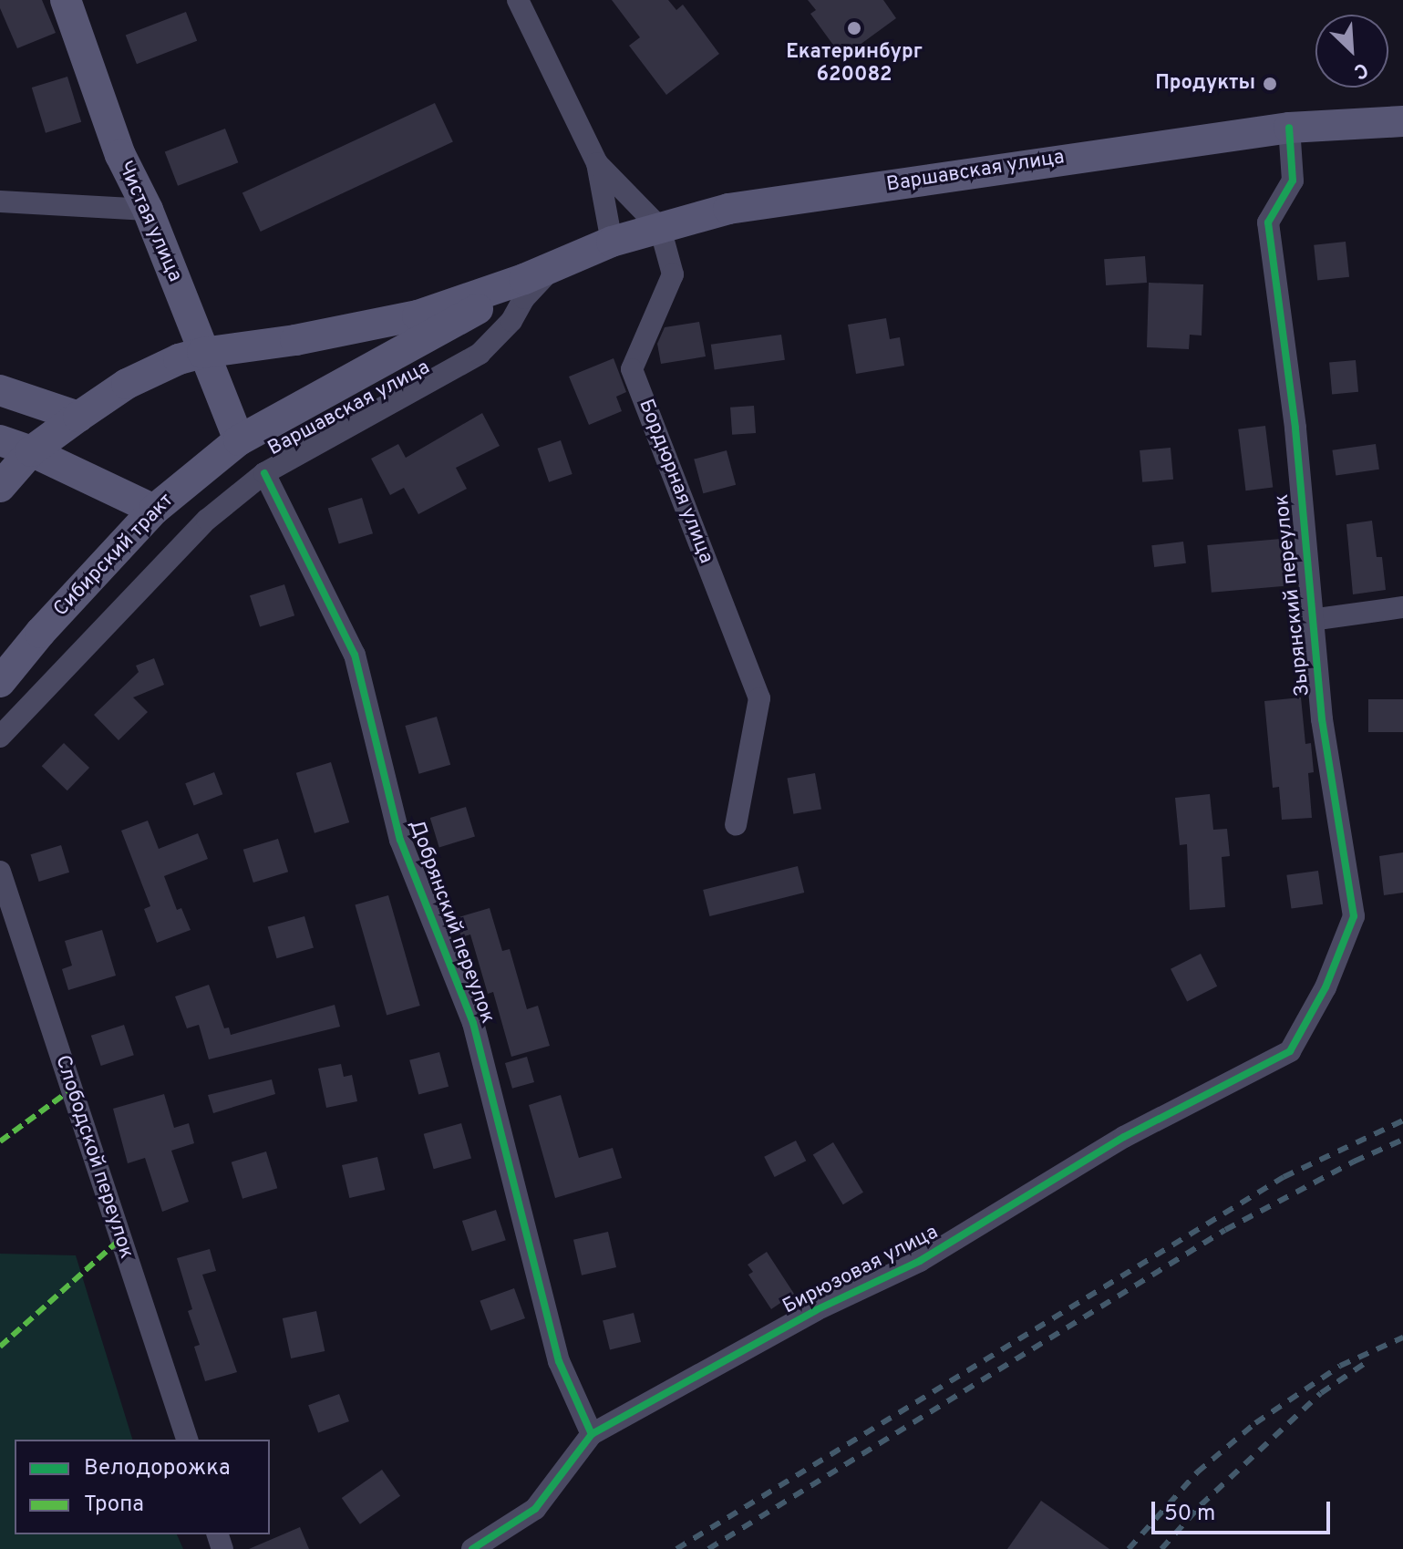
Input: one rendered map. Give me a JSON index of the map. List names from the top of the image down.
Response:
{
  "streets": {
    "main road": ["Варшавская улица", "Чистая улица", "Сибирский тракт"],
    "street": [
      "Бордюрная улица",
      "Зырянский переулок",
      "Добрянский переулок",
      "Слободской переулок",
      "Бирюзовая улица"
    ]
  },
  "crossings": [
    ["Варшавская улица", "Чистая улица"],
    ["Варшавская улица", "Бордюрная улица"],
    ["Варшавская улица", "Сибирский тракт"],
    ["Варшавская улица", "Зырянский переулок"],
    ["Варшавская улица", "Добрянский переулок"],
    ["Чистая улица", "Сибирский тракт"],
    ["Зырянский переулок", "Бирюзовая улица"],
    ["Добрянский переулок", "Бирюзовая улица"]
  ],
  "places": ["Екатеринбург 620082", "Продукты"],
  "legend": ["Велодорожка", "Тропа"],
  "scale_bar": "50 m",
  "north": "bottom right"
}
